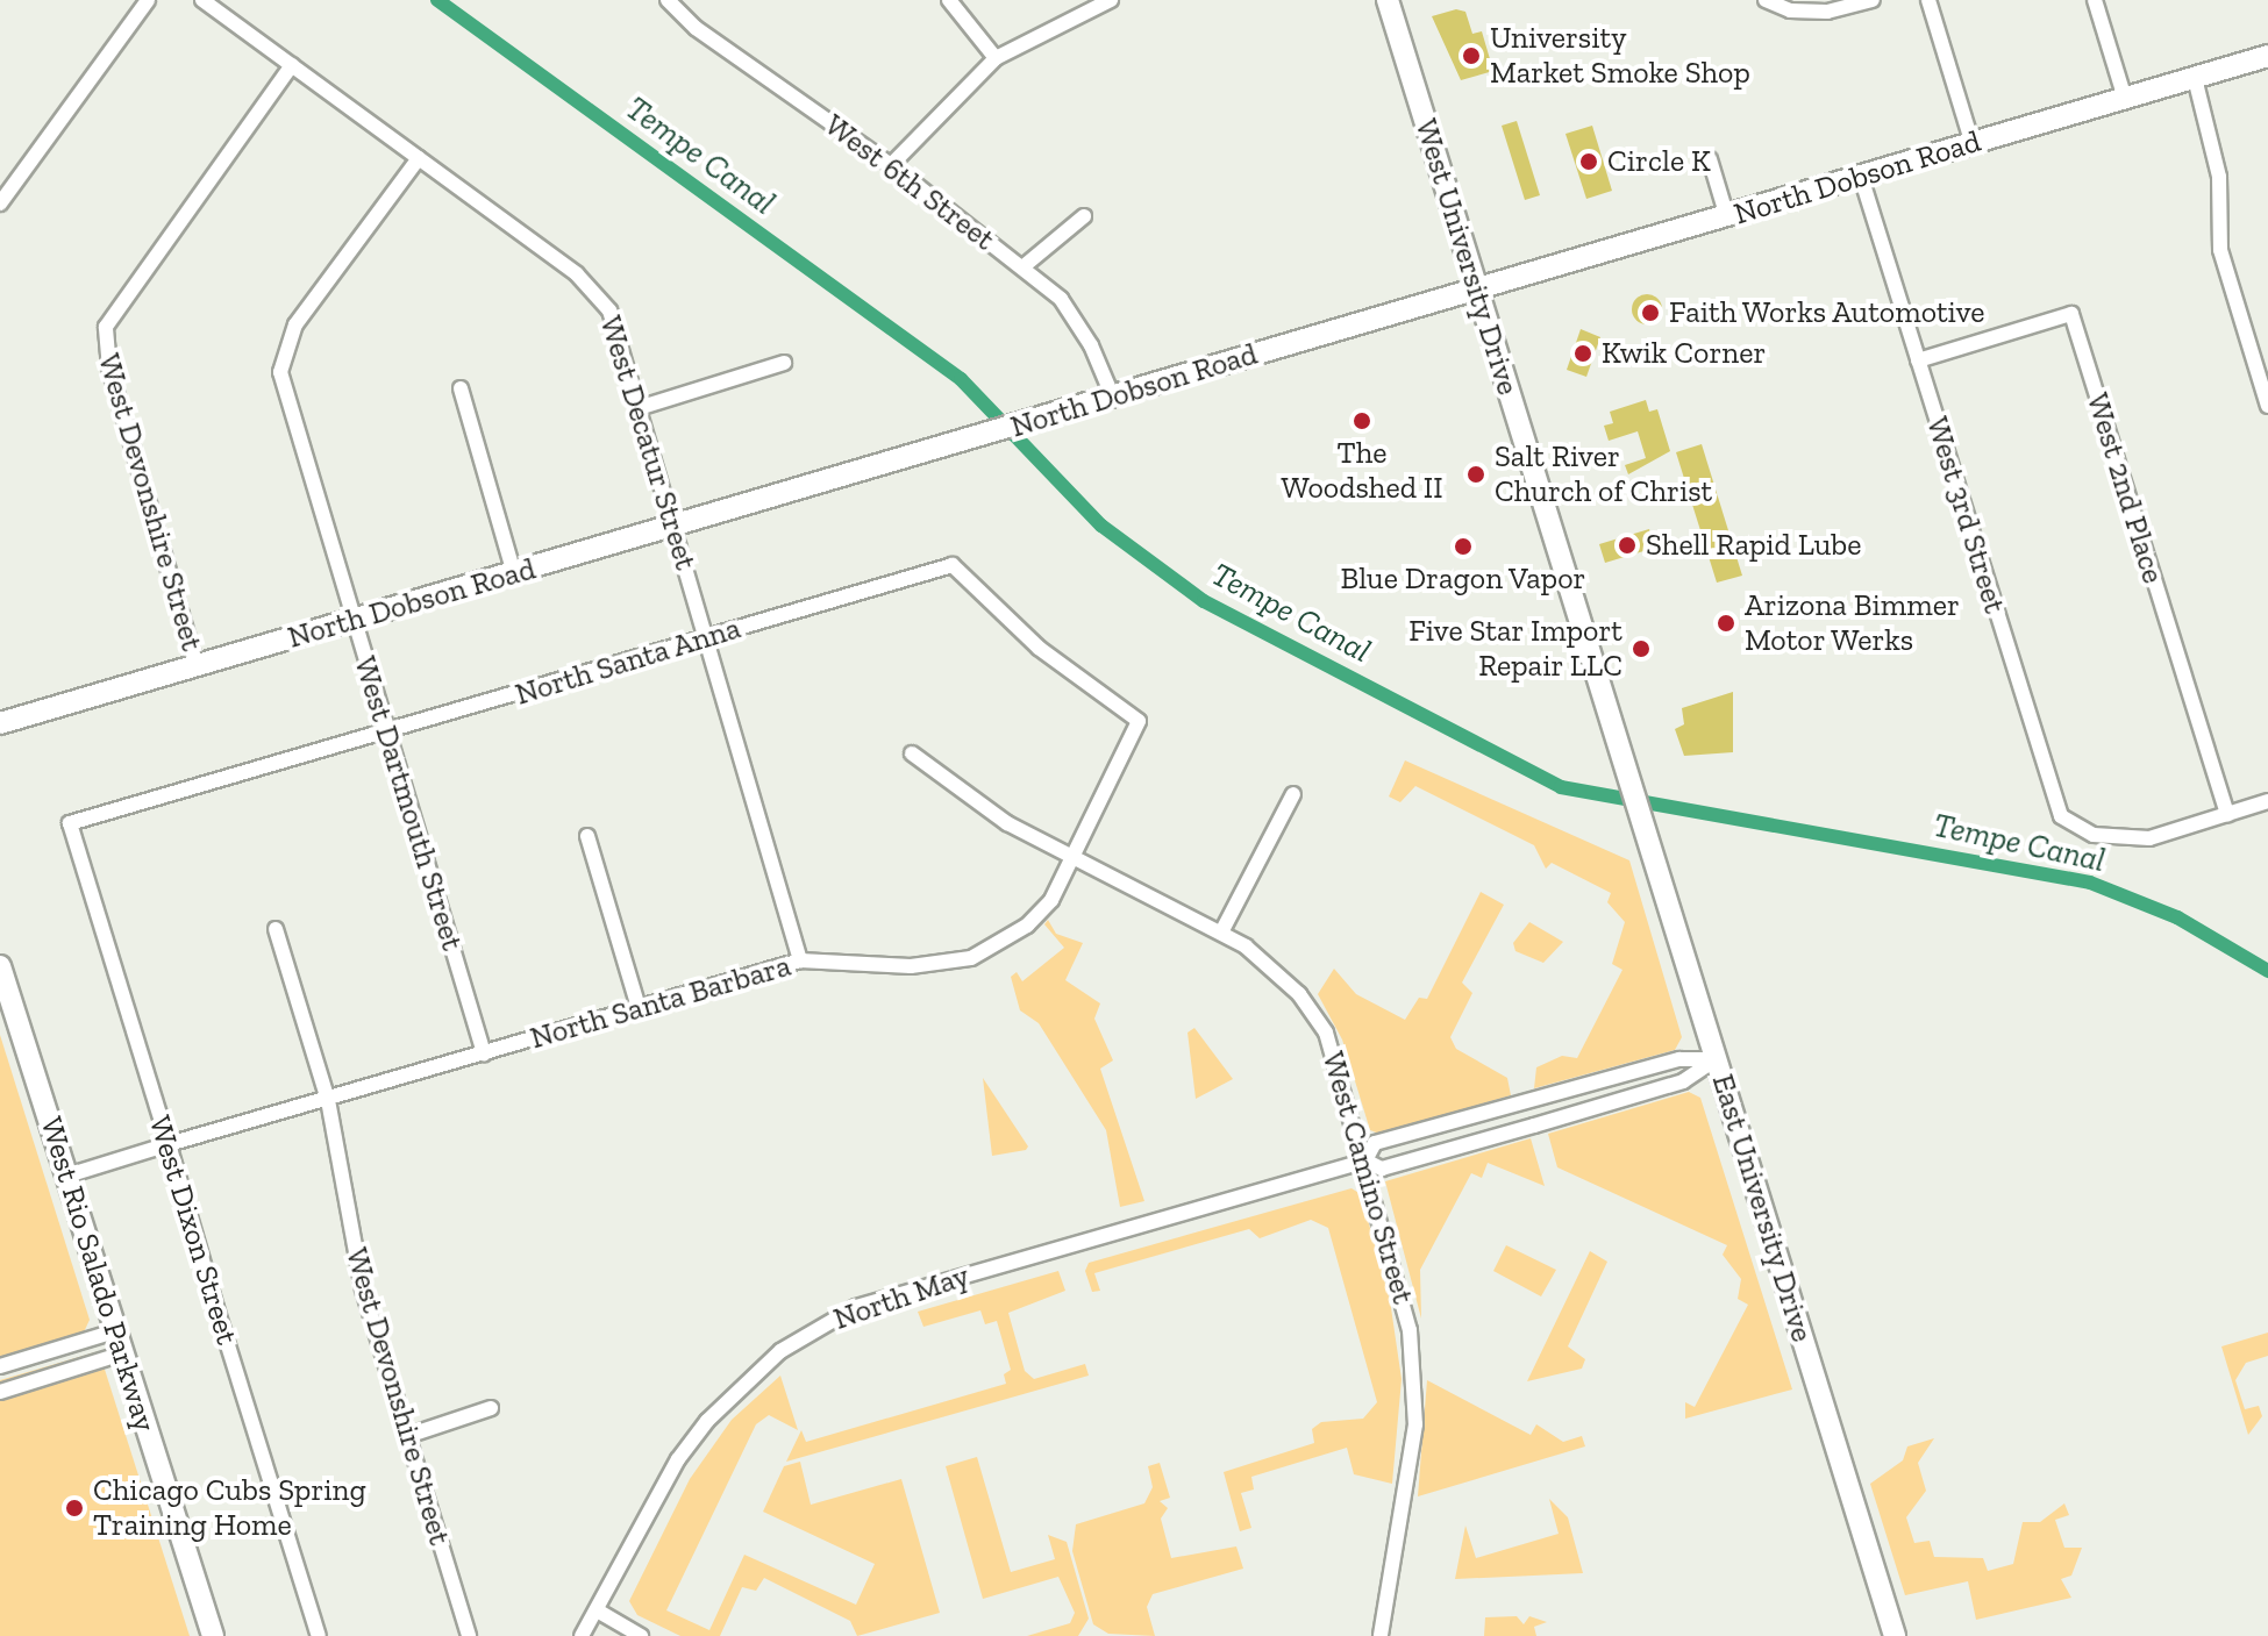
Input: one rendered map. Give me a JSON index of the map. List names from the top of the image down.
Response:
{
  "streets": {
    "main road": [
      "North Dobson Road",
      "West University Drive",
      "East University Drive",
      "West Rio Salado Parkway"
    ],
    "street": [
      "West 6th Street",
      "West Decatur Street",
      "West 2nd Place",
      "West Devonshire Street",
      "West 3rd Street",
      "North Santa Anna",
      "West Dartmouth Street",
      "North Santa Barbara",
      "West Camino Street",
      "West Dixon Street",
      "North May"
    ]
  },
  "crossings": [
    ["North Dobson Road", "West 6th Street"],
    ["North Dobson Road", "West University Drive"],
    ["North Dobson Road", "West Decatur Street"],
    ["North Dobson Road", "West Devonshire Street"],
    ["North Dobson Road", "West 3rd Street"],
    ["North Dobson Road", "West Dartmouth Street"],
    ["West University Drive", "East University Drive"],
    ["West Decatur Street", "West Devonshire Street"],
    ["West Decatur Street", "North Santa Anna"],
    ["West Decatur Street", "West Dartmouth Street"],
    ["West Decatur Street", "North Santa Barbara"],
    ["West 2nd Place", "West 3rd Street"],
    ["West Devonshire Street", "North Santa Barbara"],
    ["North Santa Anna", "West Dartmouth Street"],
    ["North Santa Anna", "North Santa Barbara"],
    ["North Santa Anna", "West Dixon Street"],
    ["West Dartmouth Street", "North Santa Barbara"],
    ["North Santa Barbara", "West Camino Street"],
    ["North Santa Barbara", "West Dixon Street"],
    ["North Santa Barbara", "West Rio Salado Parkway"],
    ["West Camino Street", "North May"],
    ["East University Drive", "North May"]
  ],
  "water": ["Tempe Canal"],
  "places": [
    "University Market Smoke Shop",
    "Circle K",
    "Faith Works Automotive",
    "Kwik Corner",
    "The Woodshed II",
    "Salt River Church of Christ",
    "Shell Rapid Lube",
    "Blue Dragon Vapor",
    "Arizona Bimmer Motor Werks",
    "Five Star Import Repair LLC",
    "Chicago Cubs Spring Training Home"
  ]
}
